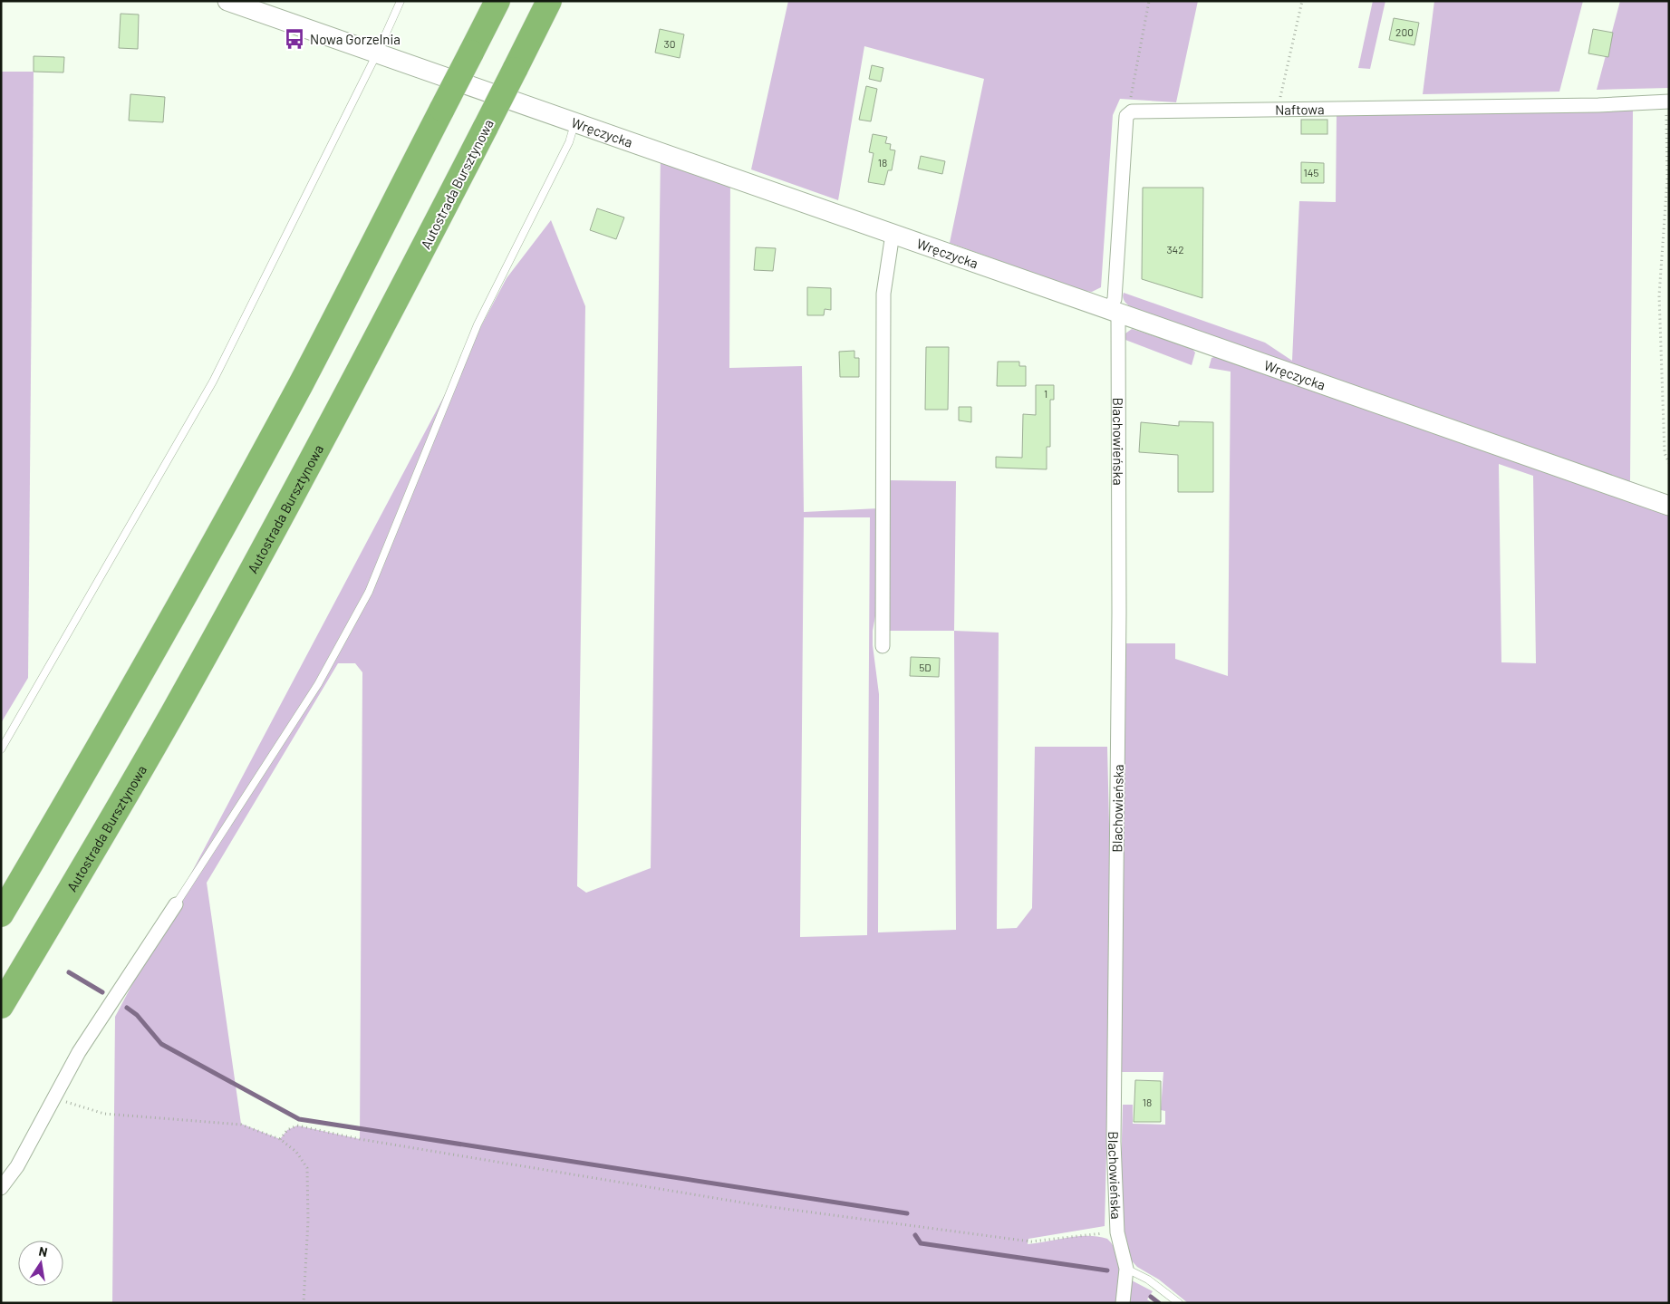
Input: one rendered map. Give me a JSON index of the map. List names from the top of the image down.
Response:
{
  "streets": {
    "highway": ["Autostrada Bursztynowa"],
    "main road": ["Wręczycka"],
    "street": ["Naftowa", "Blachowieńska"]
  },
  "crossings": [
    ["Wręczycka", "Blachowieńska"]
  ],
  "places": {
    "bus stop": ["Nowa Gorzelnia"]
  },
  "house_numbers": [
    "200",
    "30",
    "18",
    "145",
    "342",
    "1",
    "5D",
    "18"
  ],
  "north": "top"
}
